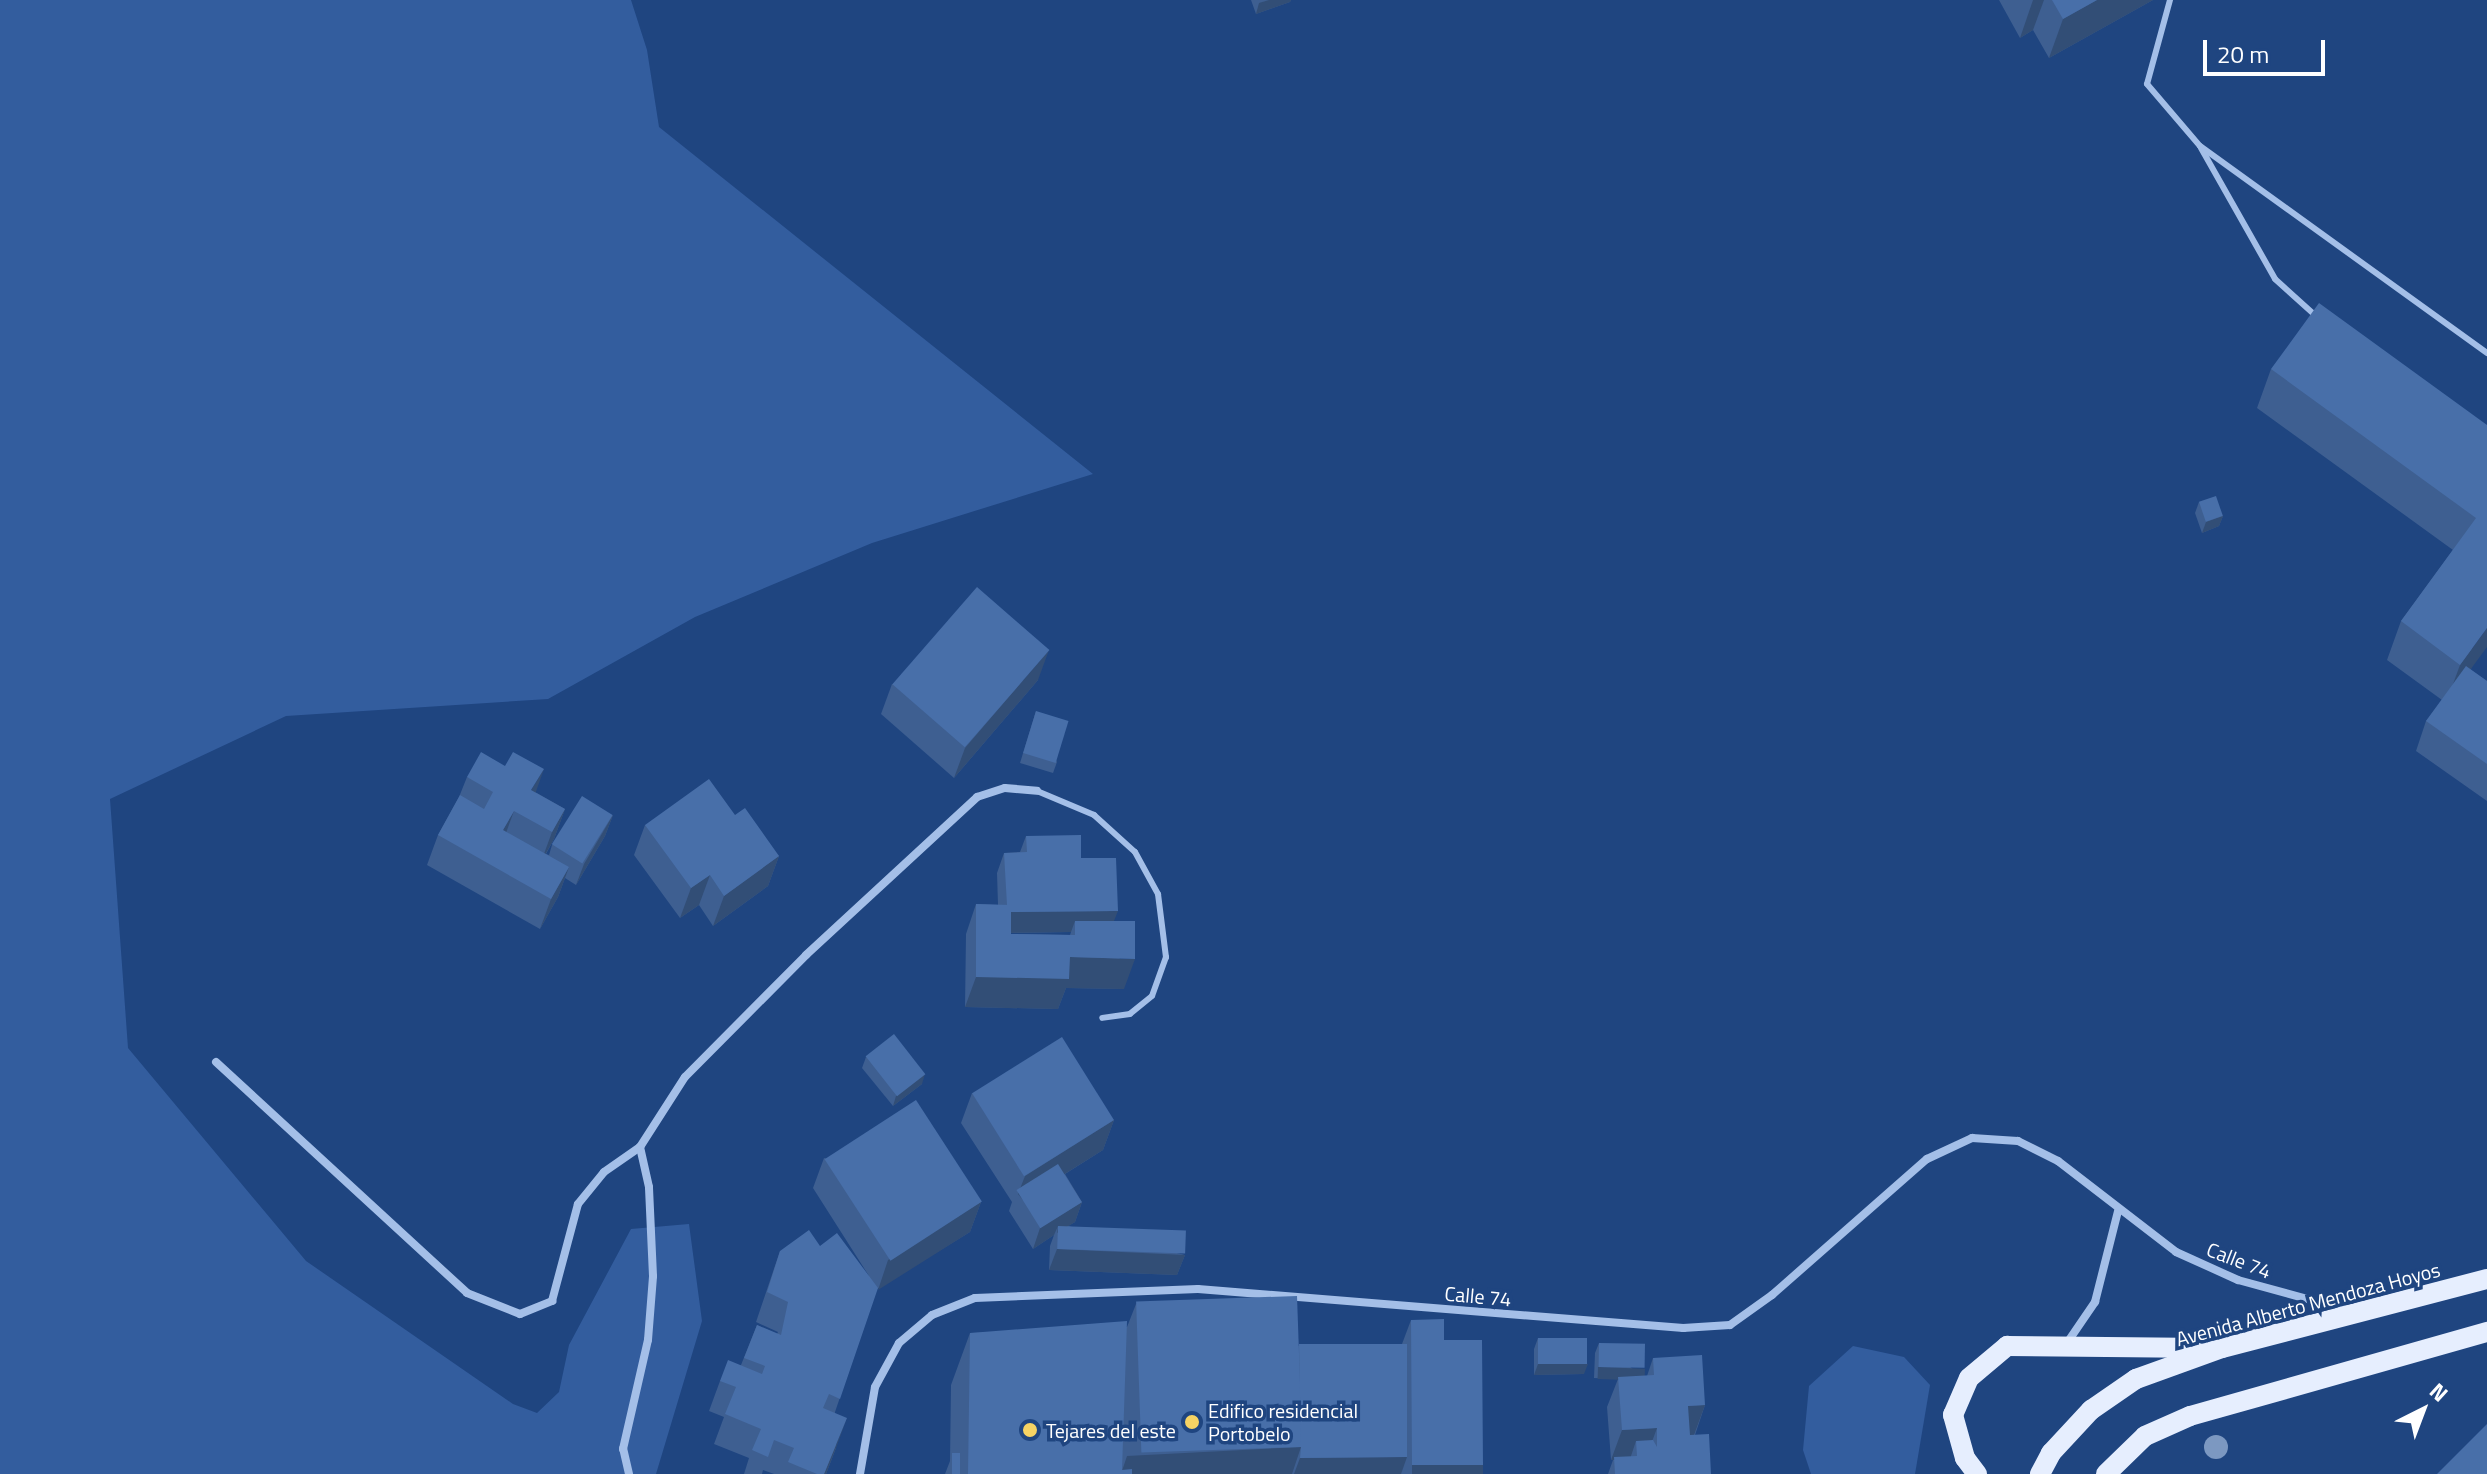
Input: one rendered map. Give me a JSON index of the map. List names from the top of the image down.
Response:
{
  "streets": {
    "main road": ["Avenida Alberto Mendoza Hoyos"],
    "street": ["Calle 74"]
  },
  "crossings": [
    ["Calle 74", "Avenida Alberto Mendoza Hoyos"]
  ],
  "places": ["Edifico residencial Portobelo", "Tejares del este"],
  "scale_bar": "20 m",
  "north": "top right"
}
